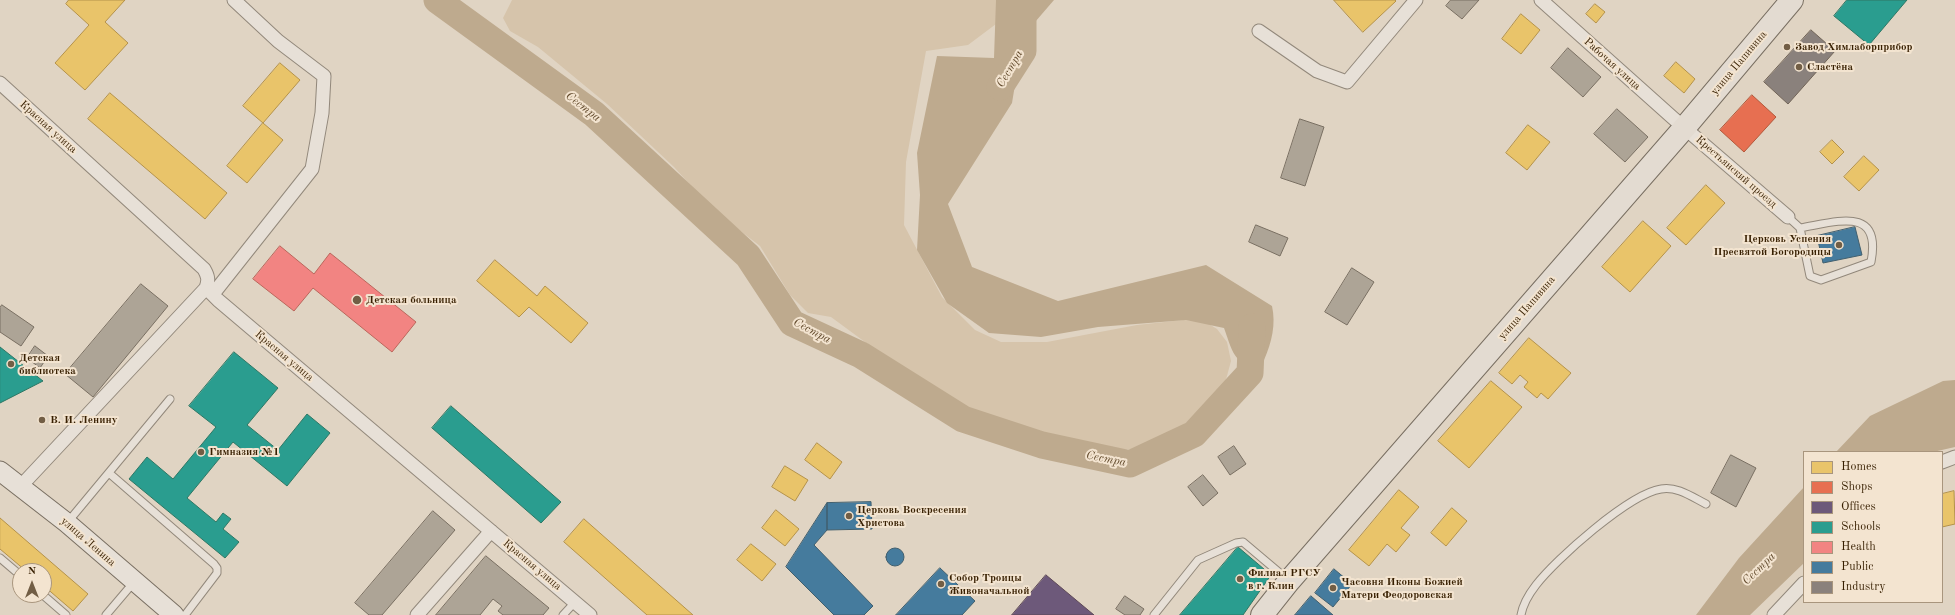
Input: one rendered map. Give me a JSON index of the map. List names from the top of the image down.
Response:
{
  "streets": {
    "highway": ["улица Папивина"],
    "street": [
      "Рабочая улица",
      "Красная улица",
      "Крестьянский проезд",
      "улица Ленина"
    ]
  },
  "crossings": [
    ["улица Папивина", "Рабочая улица"],
    ["улица Папивина", "Крестьянский проезд"],
    ["Рабочая улица", "Крестьянский проезд"]
  ],
  "water": ["Сестра"],
  "places": [
    "Завод Химлаборприбор",
    "Сластёна",
    "Церковь Успения Пресвятой Богородицы",
    "Детская больница",
    "Детская библиотека",
    "В. И. Ленину",
    "Гимназия №1",
    "Церковь Воскресения Христова",
    "Филиал РГСУ в г. Клин",
    "Собор Троицы Живоначальной",
    "Часовня Иконы Божией Матери Феодоровская"
  ],
  "legend": [
    "Homes",
    "Shops",
    "Offices",
    "Schools",
    "Health",
    "Public",
    "Industry"
  ],
  "north": "top"
}
